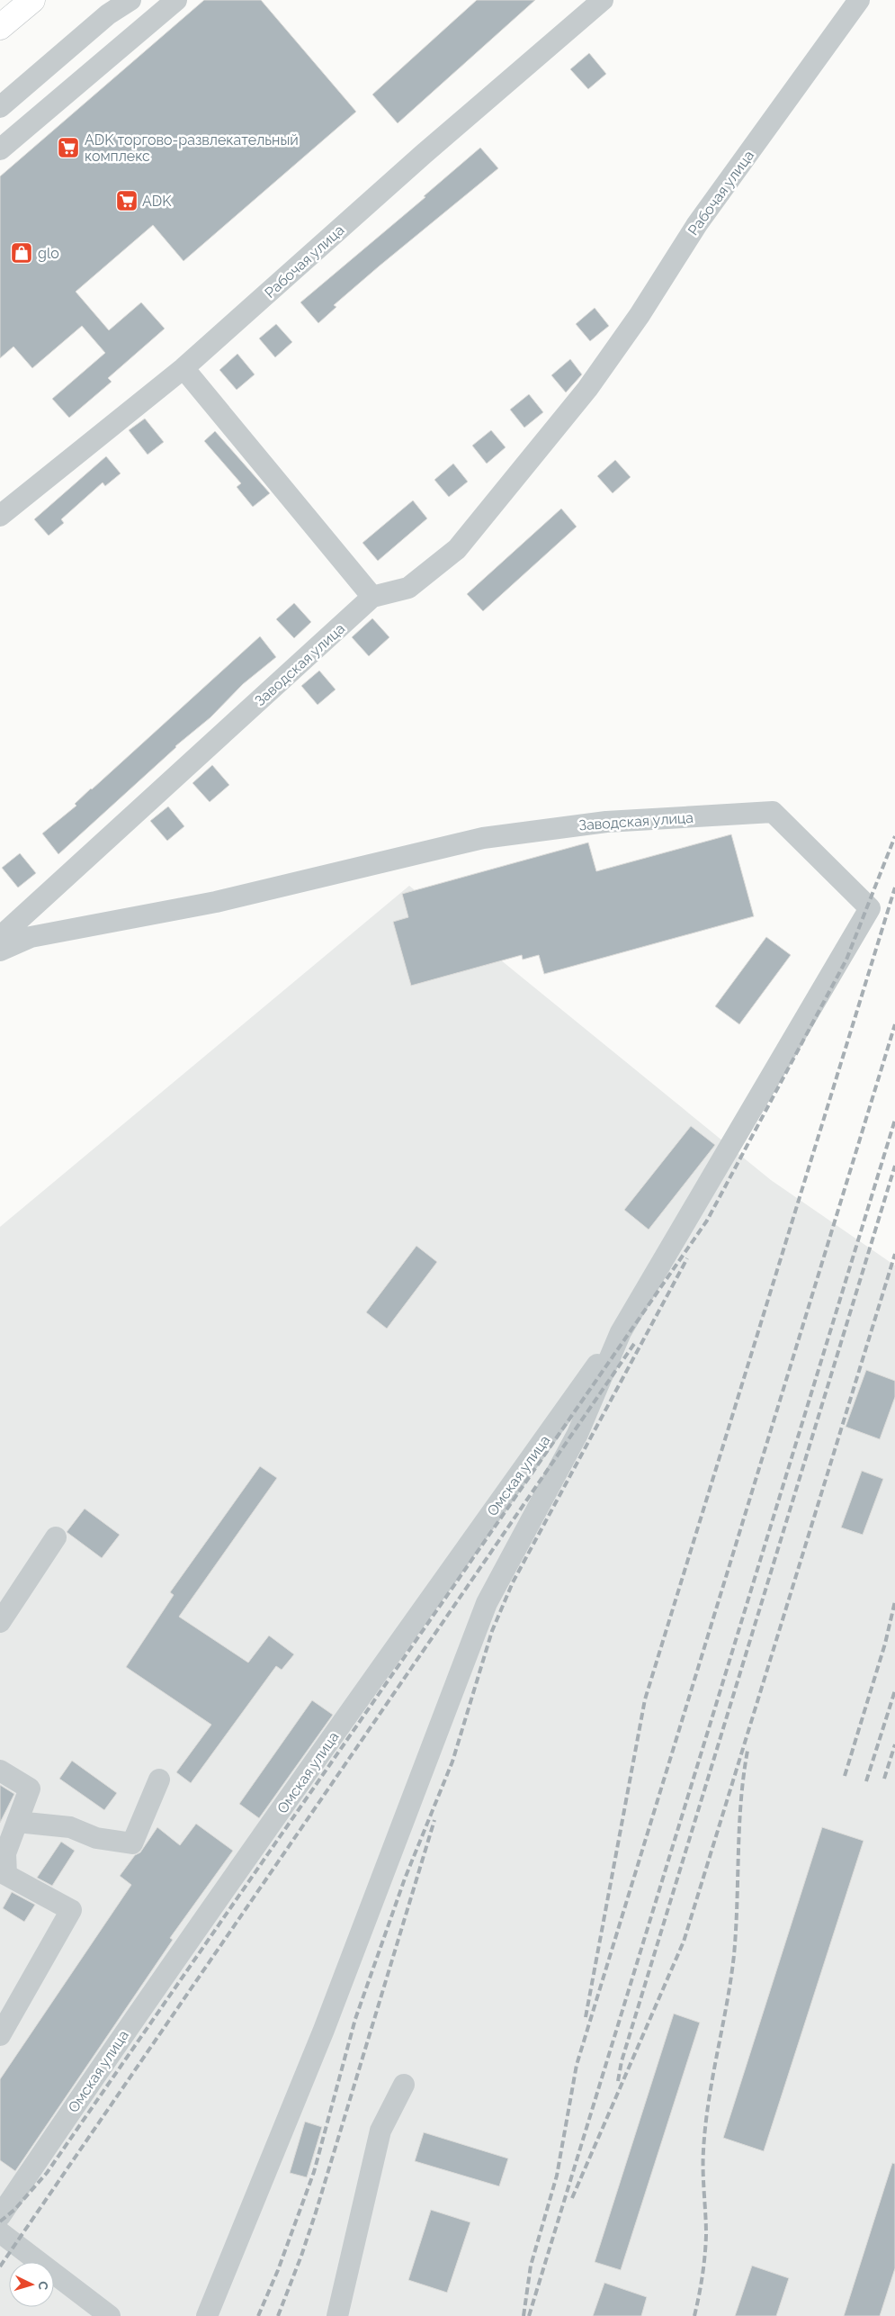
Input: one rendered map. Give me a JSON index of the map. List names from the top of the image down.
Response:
{
  "streets": {
    "street": ["Рабочая улица", "Заводская улица", "Омская улица"]
  },
  "crossings": [
    ["Рабочая улица", "Заводская улица"],
    ["Заводская улица", "Омская улица"]
  ],
  "places": {
    "supermarket": ["ADK торгово-развлекательный комплекс", "ADK"],
    "shop": ["glo"]
  },
  "north": "right"
}
